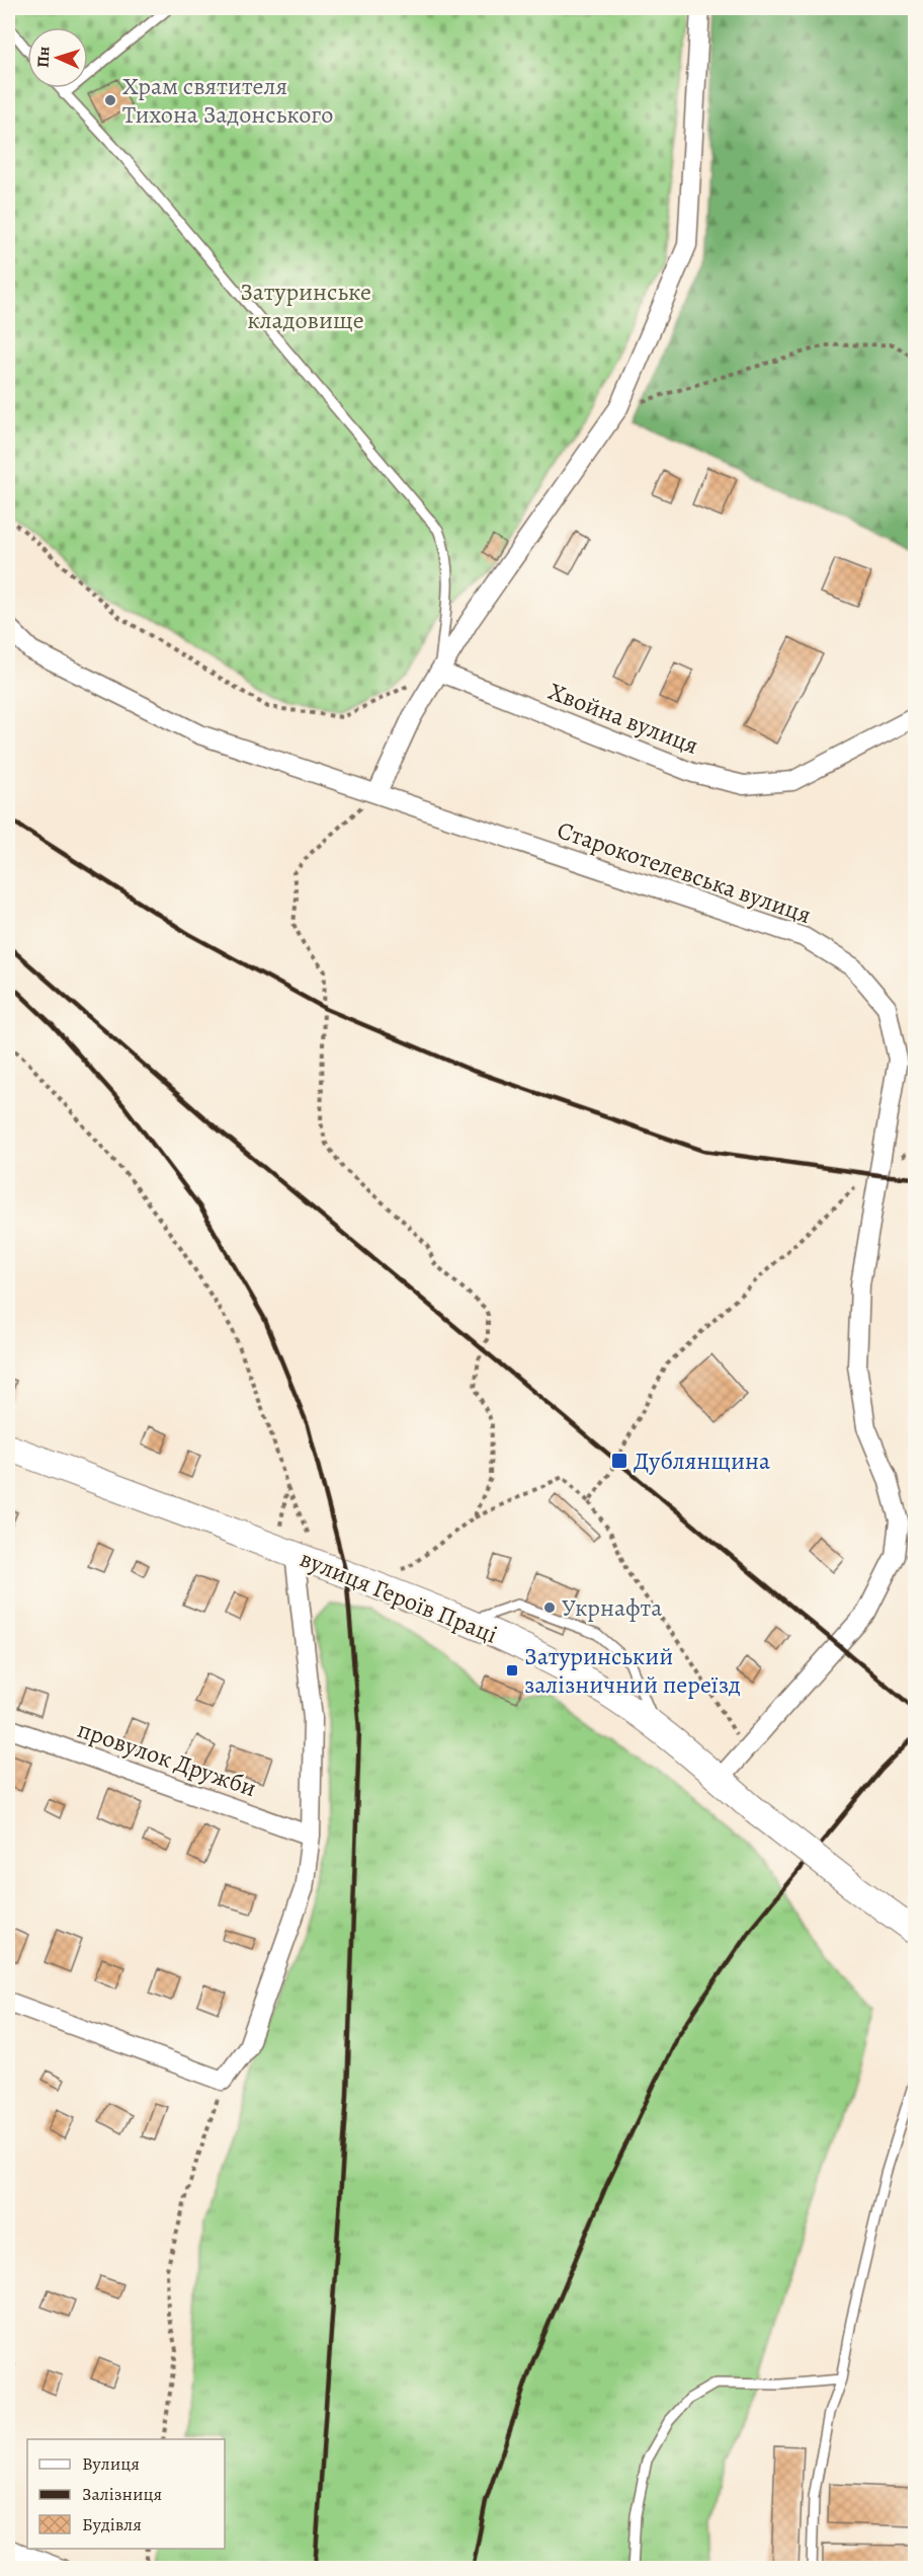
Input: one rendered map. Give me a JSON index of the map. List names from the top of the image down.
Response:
{
  "streets": {
    "main road": ["вулиця Героїв Праці"],
    "street": ["Хвойна вулиця", "Старокотелевська вулиця", "провулок Дружби"]
  },
  "crossings": [
    ["Старокотелевська вулиця", "вулиця Героїв Праці"]
  ],
  "parks": ["Затуринське кладовище"],
  "places": {
    "other": ["Храм святителя Тихона Задонського", "Укрнафта"],
    "transit": ["Дублянщина", "Затуринський залізничний переїзд"]
  },
  "legend": ["Вулиця", "Залізниця", "Будівля"],
  "north": "left"
}
